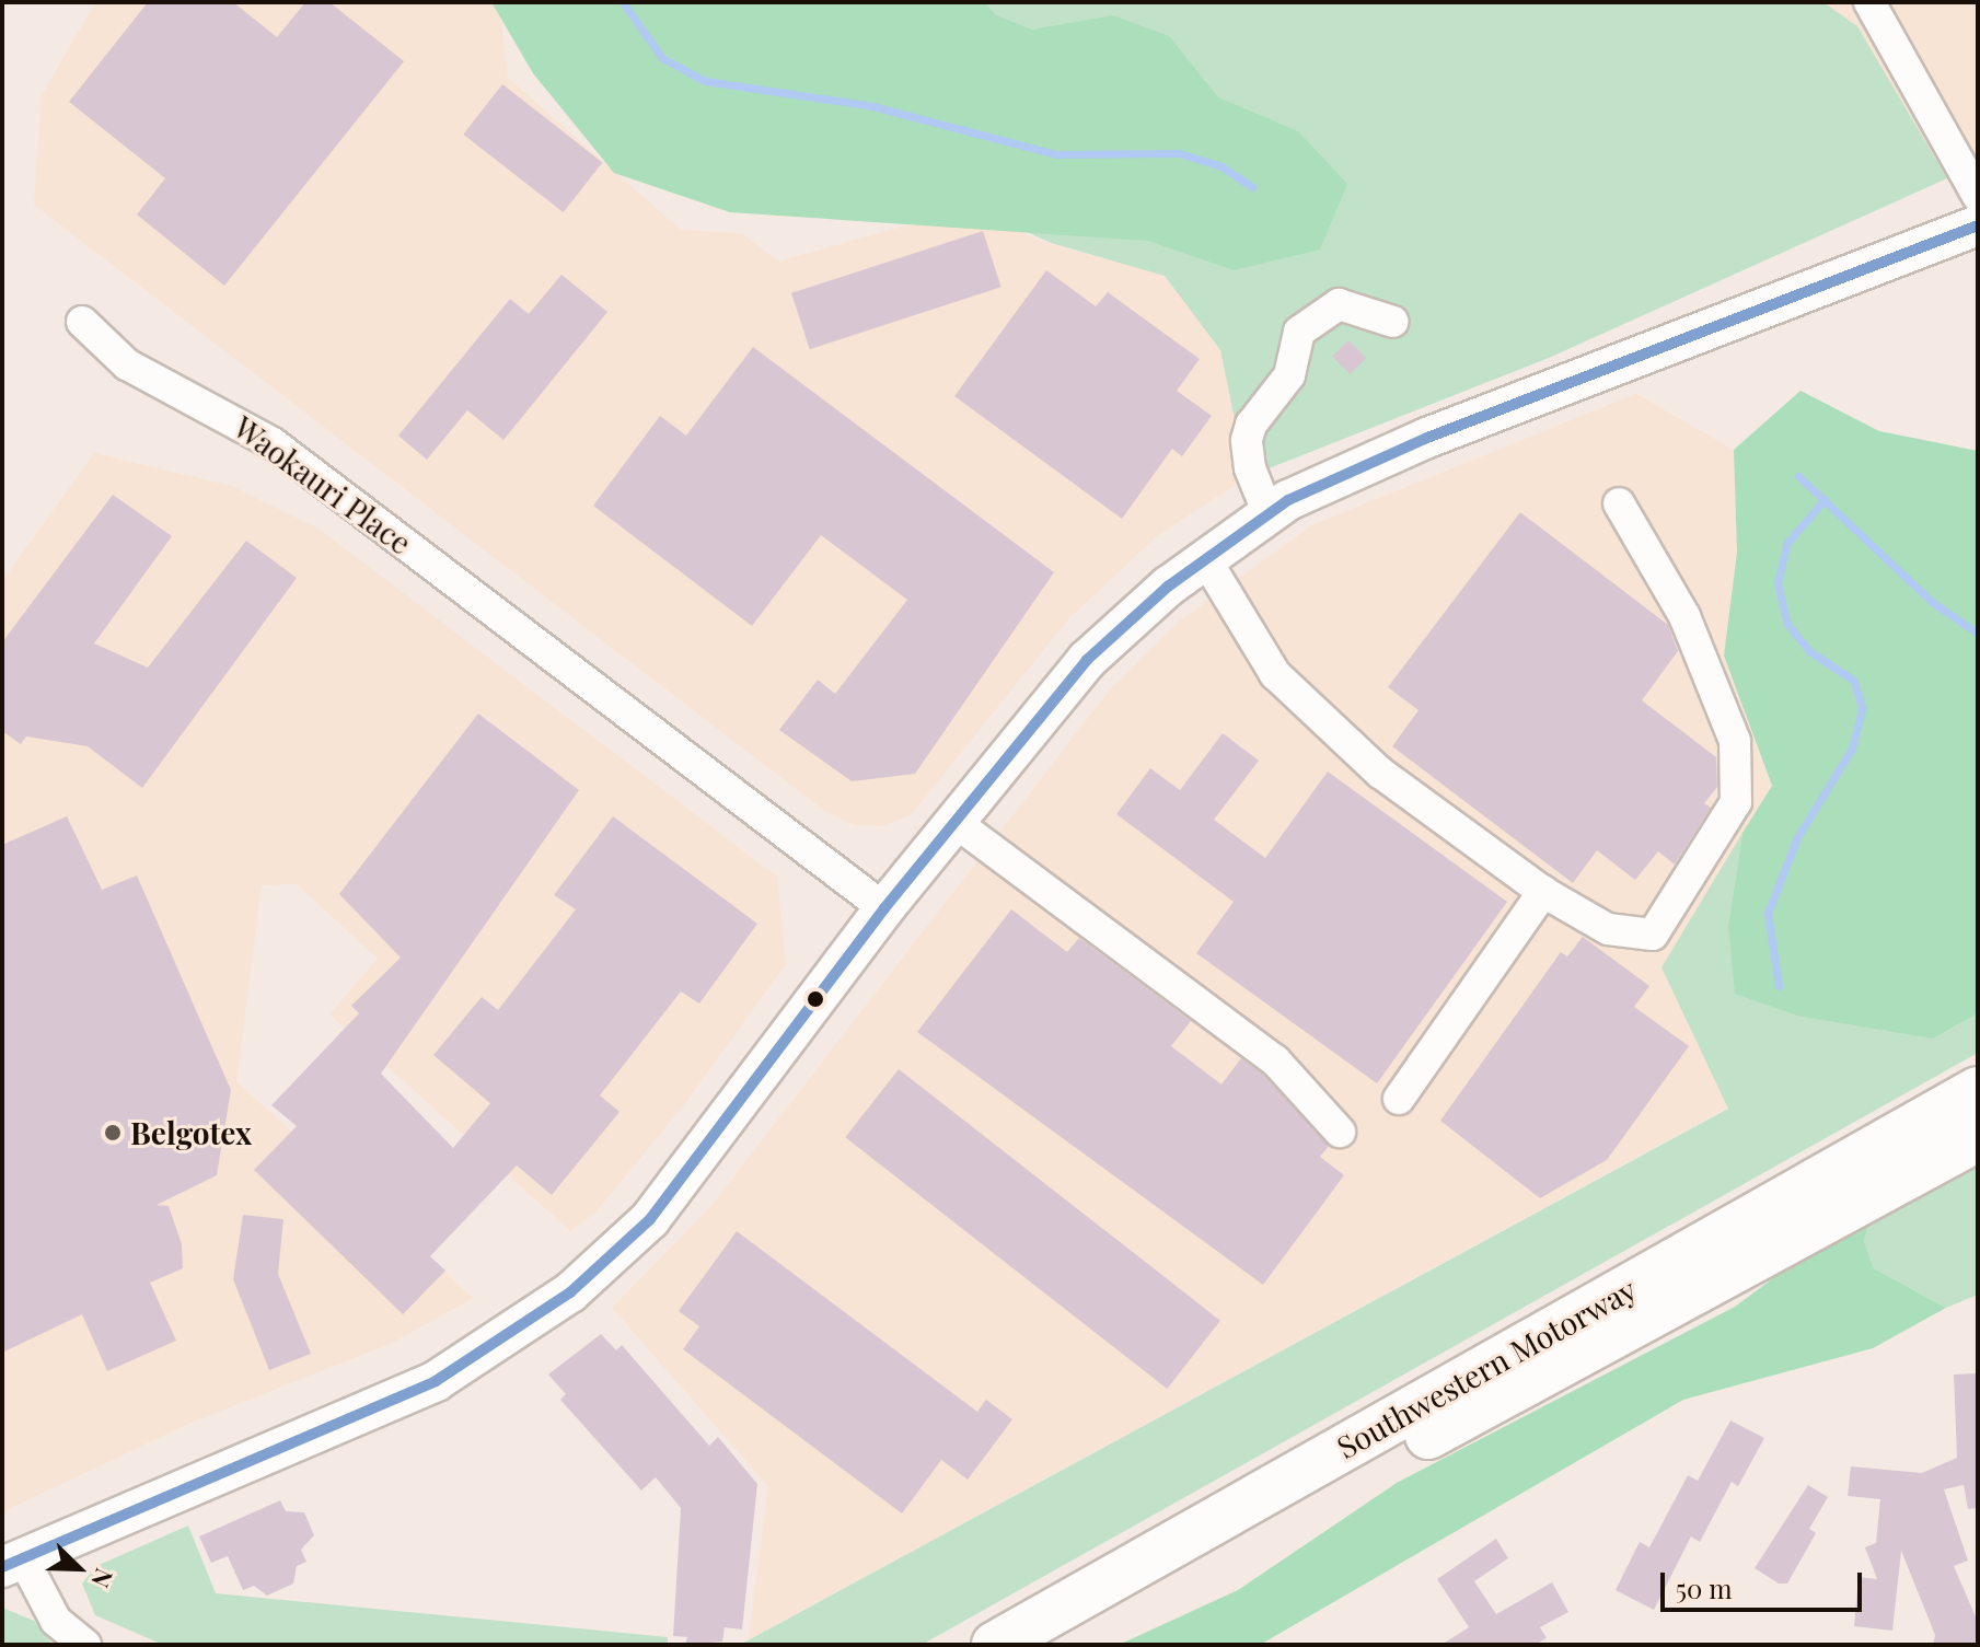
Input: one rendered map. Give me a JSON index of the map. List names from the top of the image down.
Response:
{
  "streets": {
    "highway": ["Southwestern Motorway"],
    "street": ["Waokauri Place"]
  },
  "places": ["Belgotex"],
  "scale_bar": "50 m",
  "north": "bottom right"
}
